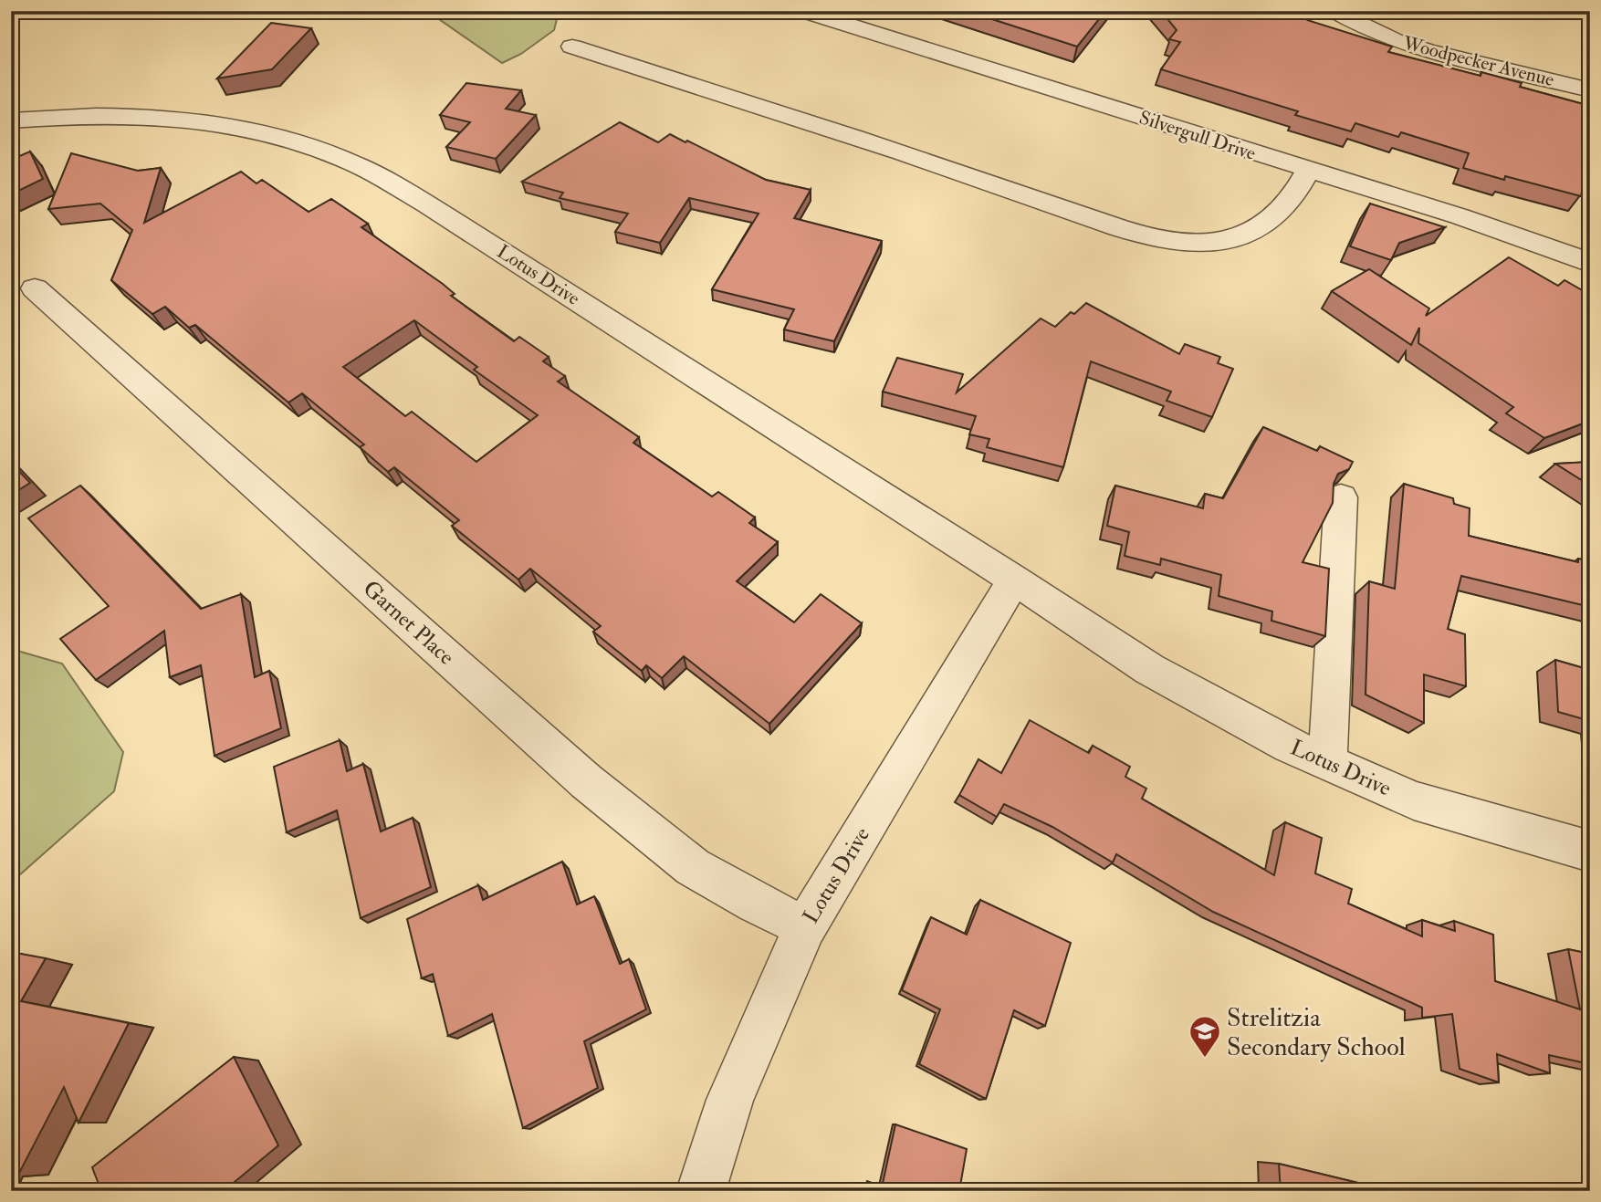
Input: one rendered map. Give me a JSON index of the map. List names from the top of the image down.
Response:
{
  "streets": {
    "street": [
      "Woodpecker Avenue",
      "Silvergull Drive",
      "Lotus Drive",
      "Garnet Place"
    ]
  },
  "crossings": [
    ["Lotus Drive", "Garnet Place"]
  ],
  "places": {
    "school or university": ["Strelitzia Secondary School"]
  }
}
